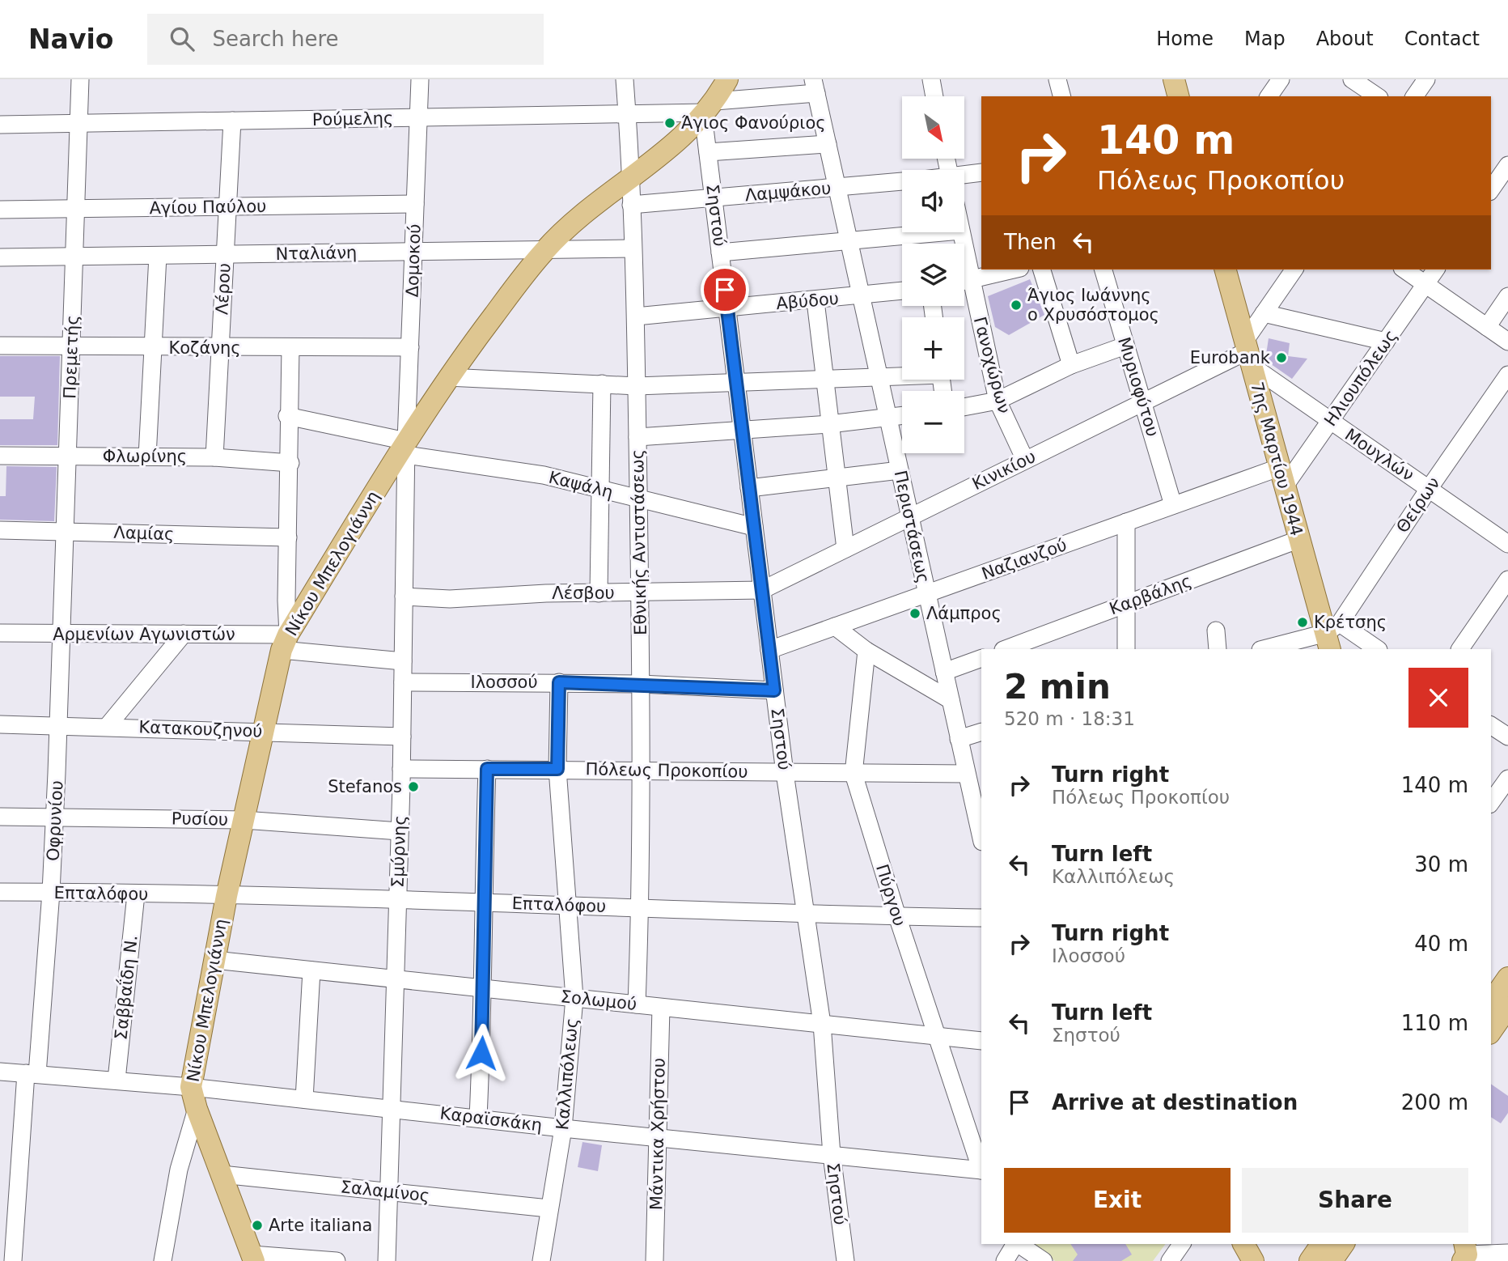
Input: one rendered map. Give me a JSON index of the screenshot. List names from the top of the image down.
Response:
{
  "streets": {
    "main road": ["7ης Μαρτίου 1944", "Νίκου Μπελογιάννη"],
    "street": [
      "Ρούμελης",
      "Λαμψάκου",
      "Αγίου Παύλου",
      "Σηστού",
      "Νταλιάνη",
      "Δομοκού",
      "Λέρου",
      "Αβύδου",
      "Κοζάνης",
      "Πρεμετής",
      "Γανοχώρων",
      "Ηλιουπόλεως",
      "Μυριοφύτου",
      "Μουγλών",
      "Φλωρίνης",
      "Κινικίου",
      "Καψάλη",
      "Θείρων",
      "Περιστάσεως",
      "Λαμίας",
      "Εθνικής Αντιστάσεως",
      "Ναζιανζού",
      "Λέσβου",
      "Καρβάλης",
      "Αρμενίων Αγωνιστών",
      "Ιλοσσού",
      "Κατακουζηνού",
      "Πόλεως Προκοπίου",
      "Ρυσίου",
      "Οφρυνίου",
      "Σμύρνης",
      "Επταλόφου",
      "Πύργου",
      "Σαββαΐδη Ν.",
      "Σολωμού",
      "Καλλιπόλεως",
      "Καραϊσκάκη",
      "Μάντικα Χρήστου",
      "Σαλαμίνος"
    ]
  },
  "crossings": [
    ["Ρούμελης", "Σηστού"],
    ["Ρούμελης", "Δομοκού"],
    ["Ρούμελης", "Λέρου"],
    ["Ρούμελης", "Πρεμετής"],
    ["Ρούμελης", "Περιστάσεως"],
    ["Ρούμελης", "Εθνικής Αντιστάσεως"],
    ["Ρούμελης", "Νίκου Μπελογιάννη"],
    ["Λαμψάκου", "Σηστού"],
    ["Λαμψάκου", "Περιστάσεως"],
    ["Λαμψάκου", "Εθνικής Αντιστάσεως"],
    ["Αγίου Παύλου", "Δομοκού"],
    ["Αγίου Παύλου", "Λέρου"],
    ["Αγίου Παύλου", "Πρεμετής"],
    ["Σηστού", "Αβύδου"],
    ["Σηστού", "Κινικίου"],
    ["Σηστού", "Καψάλη"],
    ["Σηστού", "Ναζιανζού"],
    ["Σηστού", "Νίκου Μπελογιάννη"],
    ["Σηστού", "Λέσβου"],
    ["Σηστού", "Ιλοσσού"],
    ["Σηστού", "Πόλεως Προκοπίου"],
    ["Σηστού", "Επταλόφου"],
    ["Σηστού", "Σολωμού"],
    ["Σηστού", "Καραϊσκάκη"],
    ["Νταλιάνη", "Δομοκού"],
    ["Νταλιάνη", "Λέρου"],
    ["Νταλιάνη", "Πρεμετής"],
    ["Νταλιάνη", "Εθνικής Αντιστάσεως"],
    ["Νταλιάνη", "Νίκου Μπελογιάννη"],
    ["Δομοκού", "Κοζάνης"],
    ["Δομοκού", "Καψάλη"],
    ["Δομοκού", "Νίκου Μπελογιάννη"],
    ["Δομοκού", "Σμύρνης"],
    ["Λέρου", "Κοζάνης"],
    ["Λέρου", "Φλωρίνης"],
    ["Αβύδου", "Περιστάσεως"],
    ["Αβύδου", "Εθνικής Αντιστάσεως"],
    ["Κοζάνης", "Πρεμετής"],
    ["Πρεμετής", "Φλωρίνης"],
    ["Πρεμετής", "Λαμίας"],
    ["Πρεμετής", "Αρμενίων Αγωνιστών"],
    ["Πρεμετής", "Οφρυνίου"],
    ["Γανοχώρων", "Κινικίου"],
    ["Ηλιουπόλεως", "Μουγλών"],
    ["Ηλιουπόλεως", "7ης Μαρτίου 1944"],
    ["Ηλιουπόλεως", "Ναζιανζού"],
    ["Μυριοφύτου", "Κινικίου"],
    ["Μυριοφύτου", "Ναζιανζού"],
    ["Μουγλών", "7ης Μαρτίου 1944"],
    ["Μουγλών", "Κινικίου"],
    ["Μουγλών", "Θείρων"],
    ["7ης Μαρτίου 1944", "Κινικίου"],
    ["7ης Μαρτίου 1944", "Θείρων"],
    ["7ης Μαρτίου 1944", "Ναζιανζού"],
    ["7ης Μαρτίου 1944", "Καρβάλης"],
    ["Κινικίου", "Περιστάσεως"],
    ["Κινικίου", "Λέσβου"],
    ["Καψάλη", "Εθνικής Αντιστάσεως"],
    ["Καψάλη", "Νίκου Μπελογιάννη"],
    ["Καψάλη", "Σμύρνης"],
    ["Περιστάσεως", "Ναζιανζού"],
    ["Περιστάσεως", "Πόλεως Προκοπίου"],
    ["Εθνικής Αντιστάσεως", "Νίκου Μπελογιάννη"],
    ["Εθνικής Αντιστάσεως", "Λέσβου"],
    ["Εθνικής Αντιστάσεως", "Ιλοσσού"],
    ["Εθνικής Αντιστάσεως", "Πόλεως Προκοπίου"],
    ["Εθνικής Αντιστάσεως", "Επταλόφου"],
    ["Εθνικής Αντιστάσεως", "Σολωμού"],
    ["Νίκου Μπελογιάννη", "Αρμενίων Αγωνιστών"],
    ["Νίκου Μπελογιάννη", "Κατακουζηνού"],
    ["Νίκου Μπελογιάννη", "Ρυσίου"],
    ["Νίκου Μπελογιάννη", "Σμύρνης"],
    ["Νίκου Μπελογιάννη", "Επταλόφου"],
    ["Νίκου Μπελογιάννη", "Σολωμού"],
    ["Νίκου Μπελογιάννη", "Καραϊσκάκη"],
    ["Νίκου Μπελογιάννη", "Σαλαμίνος"],
    ["Λέσβου", "Σμύρνης"],
    ["Αρμενίων Αγωνιστών", "Οφρυνίου"],
    ["Αρμενίων Αγωνιστών", "Σμύρνης"],
    ["Ιλοσσού", "Σμύρνης"],
    ["Ιλοσσού", "Καλλιπόλεως"],
    ["Κατακουζηνού", "Οφρυνίου"],
    ["Κατακουζηνού", "Σμύρνης"],
    ["Πόλεως Προκοπίου", "Σμύρνης"],
    ["Πόλεως Προκοπίου", "Πύργου"],
    ["Πόλεως Προκοπίου", "Καλλιπόλεως"],
    ["Ρυσίου", "Οφρυνίου"],
    ["Ρυσίου", "Σμύρνης"],
    ["Οφρυνίου", "Επταλόφου"],
    ["Οφρυνίου", "Καραϊσκάκη"],
    ["Σμύρνης", "Επταλόφου"],
    ["Σμύρνης", "Σολωμού"],
    ["Σμύρνης", "Καραϊσκάκη"],
    ["Σμύρνης", "Σαλαμίνος"],
    ["Επταλόφου", "Πύργου"],
    ["Επταλόφου", "Σαββαΐδη Ν."],
    ["Επταλόφου", "Καλλιπόλεως"],
    ["Πύργου", "Σολωμού"],
    ["Σαββαΐδη Ν.", "Καραϊσκάκη"],
    ["Σολωμού", "Καλλιπόλεως"],
    ["Σολωμού", "Μάντικα Χρήστου"],
    ["Καλλιπόλεως", "Καραϊσκάκη"],
    ["Καλλιπόλεως", "Σαλαμίνος"],
    ["Καραϊσκάκη", "Μάντικα Χρήστου"]
  ],
  "places": [
    "Άγιος Φανούριος",
    "Άγιος Ιωάννης ο Χρυσόστομος",
    "Eurobank",
    "Λάμπρος",
    "Κρέτσης",
    "Stefanos",
    "Arte italiana"
  ],
  "north": "bottom right",
  "page": {
    "header": "Navio",
    "search": "Search here",
    "nav": [
      "Home",
      "Map",
      "About",
      "Contact"
    ],
    "map_buttons": ["+", "−"],
    "turn": ["140 m", "Πόλεως Προκοπίου"],
    "then": "Then",
    "heading": ["2 min", "520 m · 18:31"],
    "list": [
      {
        "name": "Turn right",
        "note": "Πόλεως Προκοπίου",
        "value": "140 m"
      },
      {
        "name": "Turn left",
        "note": "Καλλιπόλεως",
        "value": "30 m"
      },
      {
        "name": "Turn right",
        "note": "Ιλοσσού",
        "value": "40 m"
      },
      {
        "name": "Turn left",
        "note": "Σηστού",
        "value": "110 m"
      },
      {
        "name": "Arrive at destination",
        "value": "200 m"
      }
    ],
    "buttons": ["Exit", "Share"]
  }
}
